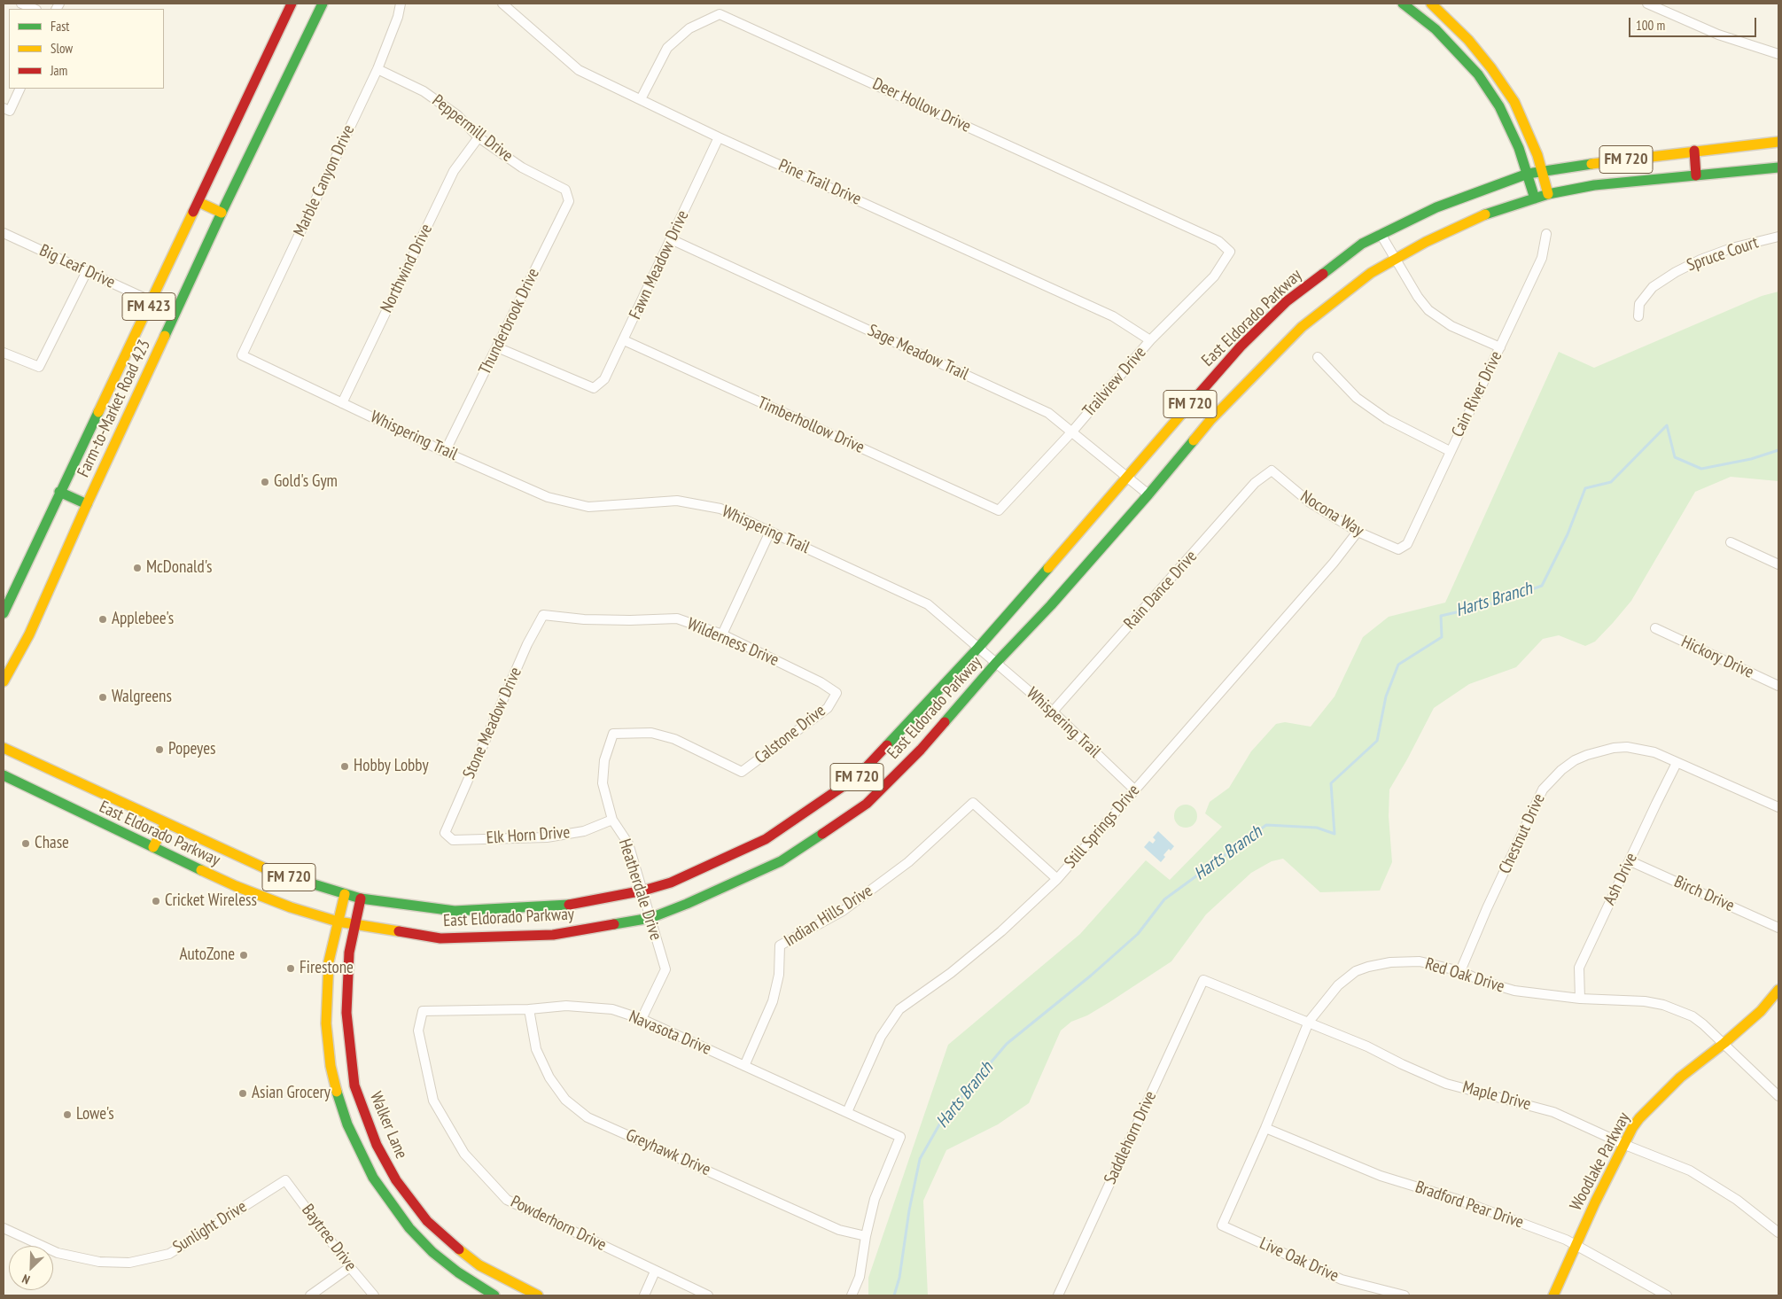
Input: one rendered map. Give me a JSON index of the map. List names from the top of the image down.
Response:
{
  "streets": {
    "main road": [
      "FM 720",
      "FM 423",
      "East Eldorado Parkway",
      "Farm-to-Market Road 423",
      "Walker Lane",
      "Woodlake Parkway"
    ],
    "street": [
      "Deer Hollow Drive",
      "Peppermill Drive",
      "Marble Canyon Drive",
      "Pine Trail Drive",
      "Spruce Court",
      "Fawn Meadow Drive",
      "Big Leaf Drive",
      "Northwind Drive",
      "Thunderbrook Drive",
      "Sage Meadow Trail",
      "Trailview Drive",
      "Cain River Drive",
      "Timberhollow Drive",
      "Whispering Trail",
      "Nocona Way",
      "Rain Dance Drive",
      "Wilderness Drive",
      "Hickory Drive",
      "Stone Meadow Drive",
      "Calstone Drive",
      "Still Springs Drive",
      "Chestnut Drive",
      "Elk Horn Drive",
      "Ash Drive",
      "Heatherdale Drive",
      "Birch Drive",
      "Indian Hills Drive",
      "Red Oak Drive",
      "Navasota Drive",
      "Maple Drive",
      "Saddlehorn Drive",
      "Greyhawk Drive",
      "Bradford Pear Drive",
      "Powderhorn Drive",
      "Sunlight Drive",
      "Baytree Drive",
      "Live Oak Drive"
    ]
  },
  "crossings": [
    ["Deer Hollow Drive", "Pine Trail Drive"],
    ["Deer Hollow Drive", "Trailview Drive"],
    ["Peppermill Drive", "Marble Canyon Drive"],
    ["Peppermill Drive", "Northwind Drive"],
    ["Peppermill Drive", "Thunderbrook Drive"],
    ["Marble Canyon Drive", "Whispering Trail"],
    ["Pine Trail Drive", "Fawn Meadow Drive"],
    ["Pine Trail Drive", "Trailview Drive"],
    ["Fawn Meadow Drive", "Thunderbrook Drive"],
    ["Fawn Meadow Drive", "Sage Meadow Trail"],
    ["Fawn Meadow Drive", "Timberhollow Drive"],
    ["Big Leaf Drive", "Farm-to-Market Road 423"],
    ["Northwind Drive", "Whispering Trail"],
    ["East Eldorado Parkway", "Sage Meadow Trail"],
    ["East Eldorado Parkway", "Whispering Trail"],
    ["East Eldorado Parkway", "Heatherdale Drive"],
    ["East Eldorado Parkway", "Walker Lane"],
    ["Thunderbrook Drive", "Whispering Trail"],
    ["Sage Meadow Trail", "Trailview Drive"],
    ["Trailview Drive", "Timberhollow Drive"],
    ["Cain River Drive", "Nocona Way"],
    ["Whispering Trail", "Rain Dance Drive"],
    ["Whispering Trail", "Still Springs Drive"],
    ["Nocona Way", "Rain Dance Drive"],
    ["Nocona Way", "Still Springs Drive"],
    ["Wilderness Drive", "Stone Meadow Drive"],
    ["Wilderness Drive", "Calstone Drive"],
    ["Stone Meadow Drive", "Elk Horn Drive"],
    ["Calstone Drive", "Heatherdale Drive"],
    ["Still Springs Drive", "Indian Hills Drive"],
    ["Still Springs Drive", "Navasota Drive"],
    ["Chestnut Drive", "Ash Drive"],
    ["Chestnut Drive", "Red Oak Drive"],
    ["Elk Horn Drive", "Heatherdale Drive"],
    ["Ash Drive", "Birch Drive"],
    ["Ash Drive", "Red Oak Drive"],
    ["Heatherdale Drive", "Navasota Drive"],
    ["Indian Hills Drive", "Navasota Drive"],
    ["Red Oak Drive", "Maple Drive"],
    ["Red Oak Drive", "Woodlake Parkway"],
    ["Red Oak Drive", "Bradford Pear Drive"],
    ["Red Oak Drive", "Live Oak Drive"],
    ["Navasota Drive", "Greyhawk Drive"],
    ["Navasota Drive", "Powderhorn Drive"],
    ["Maple Drive", "Saddlehorn Drive"],
    ["Maple Drive", "Woodlake Parkway"],
    ["Woodlake Parkway", "Bradford Pear Drive"],
    ["Sunlight Drive", "Baytree Drive"]
  ],
  "water": ["Harts Branch"],
  "places": [
    "Gold's Gym",
    "McDonald's",
    "Applebee's",
    "Walgreens",
    "Popeyes",
    "Hobby Lobby",
    "Chase",
    "Cricket Wireless",
    "AutoZone",
    "Firestone",
    "Asian Grocery",
    "Lowe's"
  ],
  "legend": ["Fast", "Slow", "Jam"],
  "scale_bar": "100 m",
  "north": "bottom left"
}
